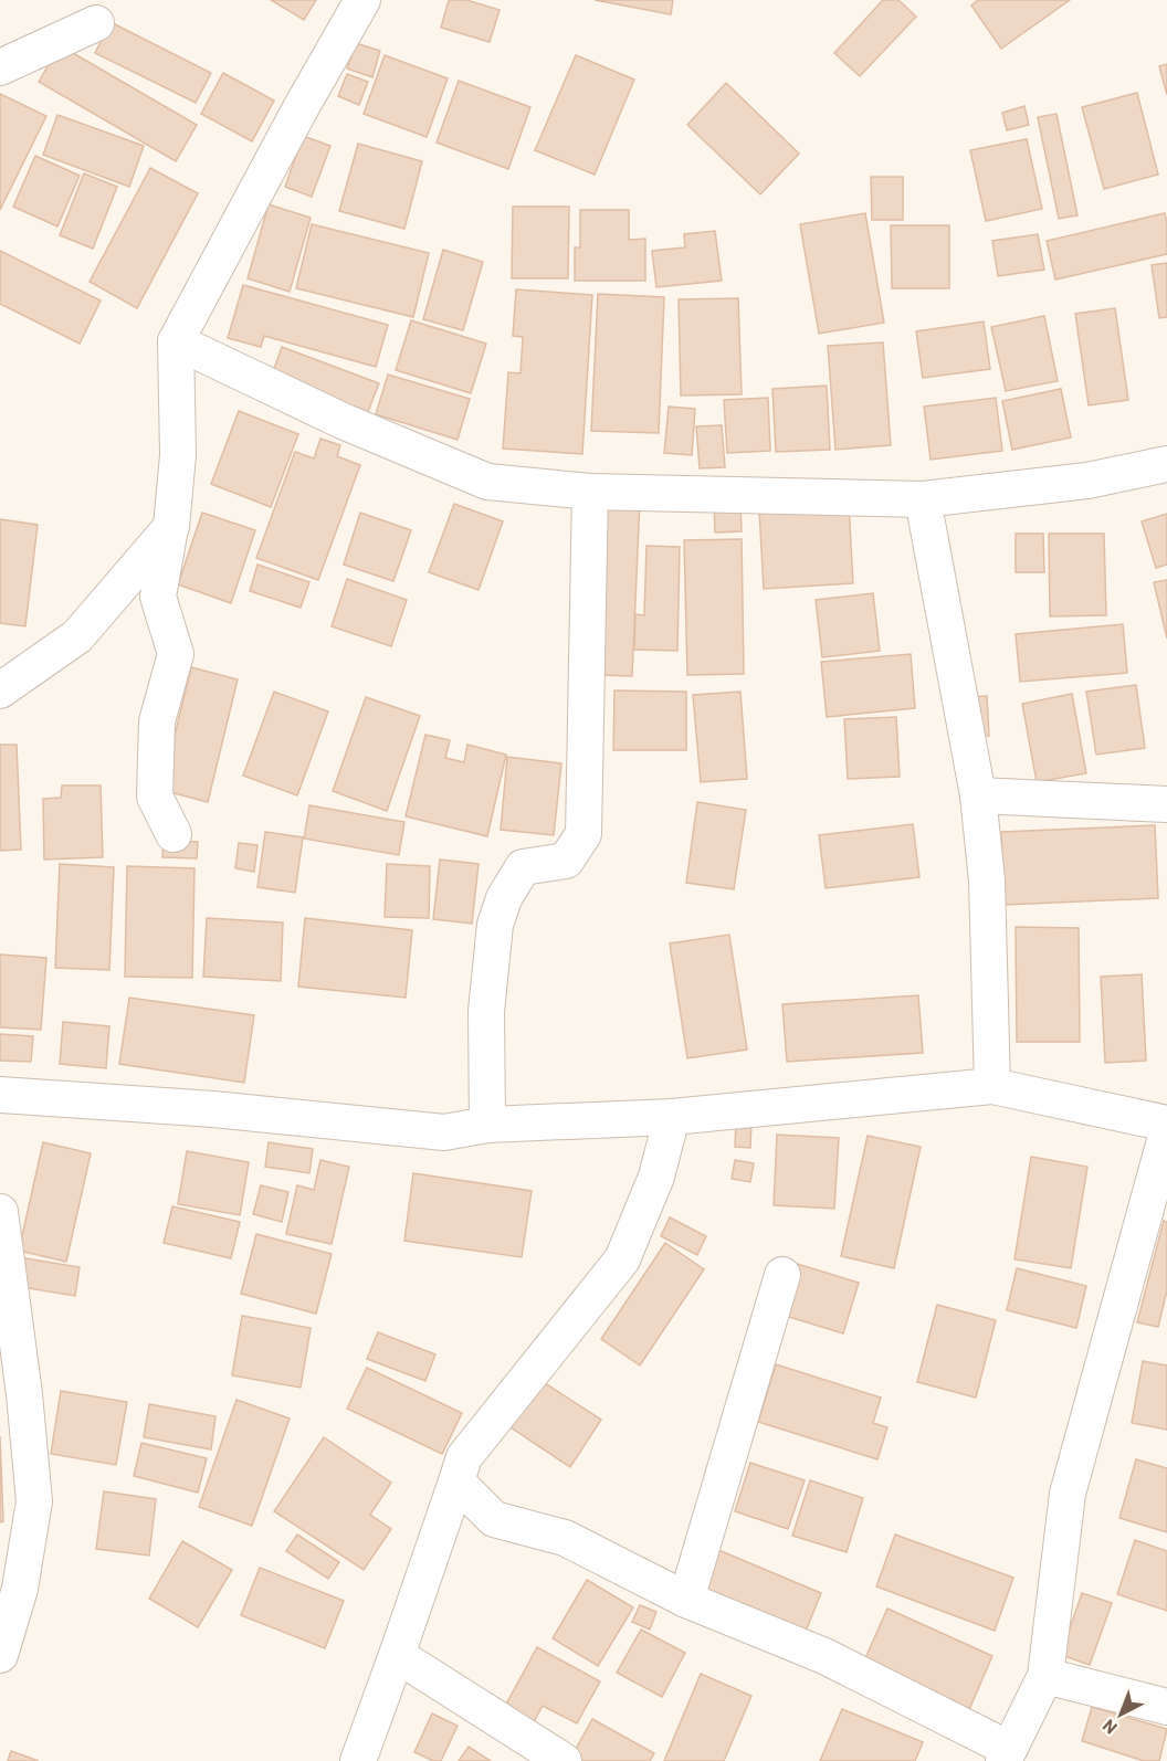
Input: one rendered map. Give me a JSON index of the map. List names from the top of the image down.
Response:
{
  "north": "bottom left"
}
